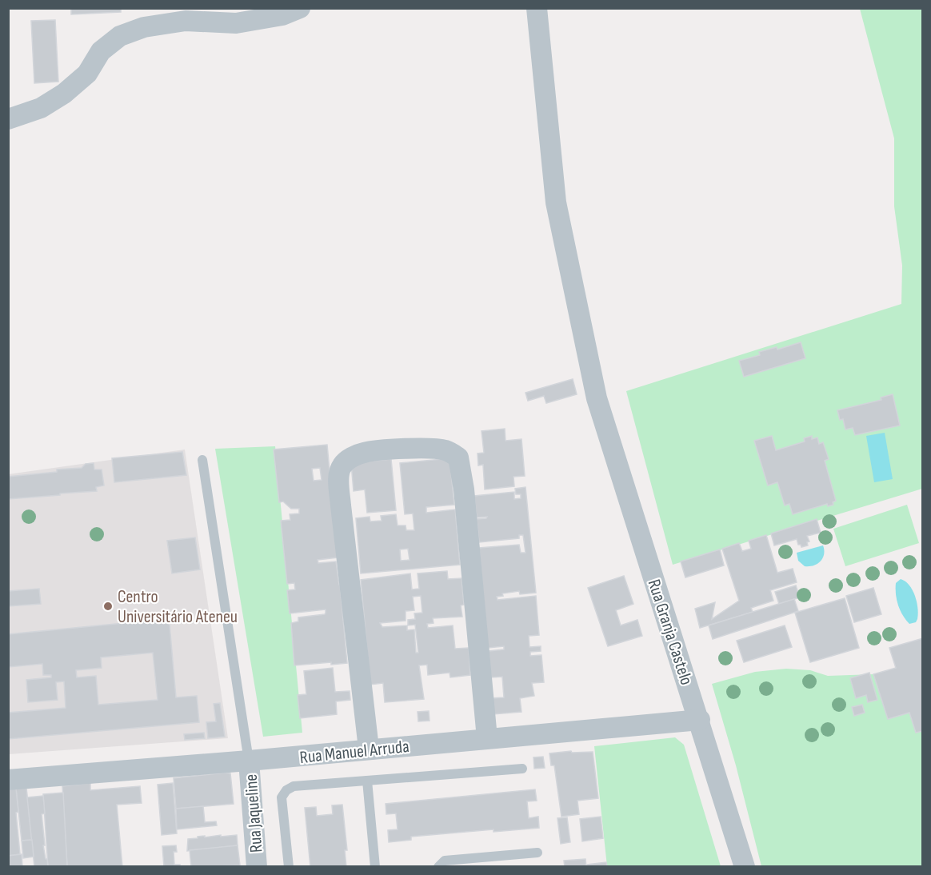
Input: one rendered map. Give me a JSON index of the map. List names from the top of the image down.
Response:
{
  "streets": {
    "street": ["Rua Granja Castelo", "Rua Manuel Arruda", "Rua Jaqueline"]
  },
  "crossings": [
    ["Rua Granja Castelo", "Rua Manuel Arruda"],
    ["Rua Manuel Arruda", "Rua Jaqueline"]
  ],
  "places": ["Centro Universitário Ateneu"]
}
